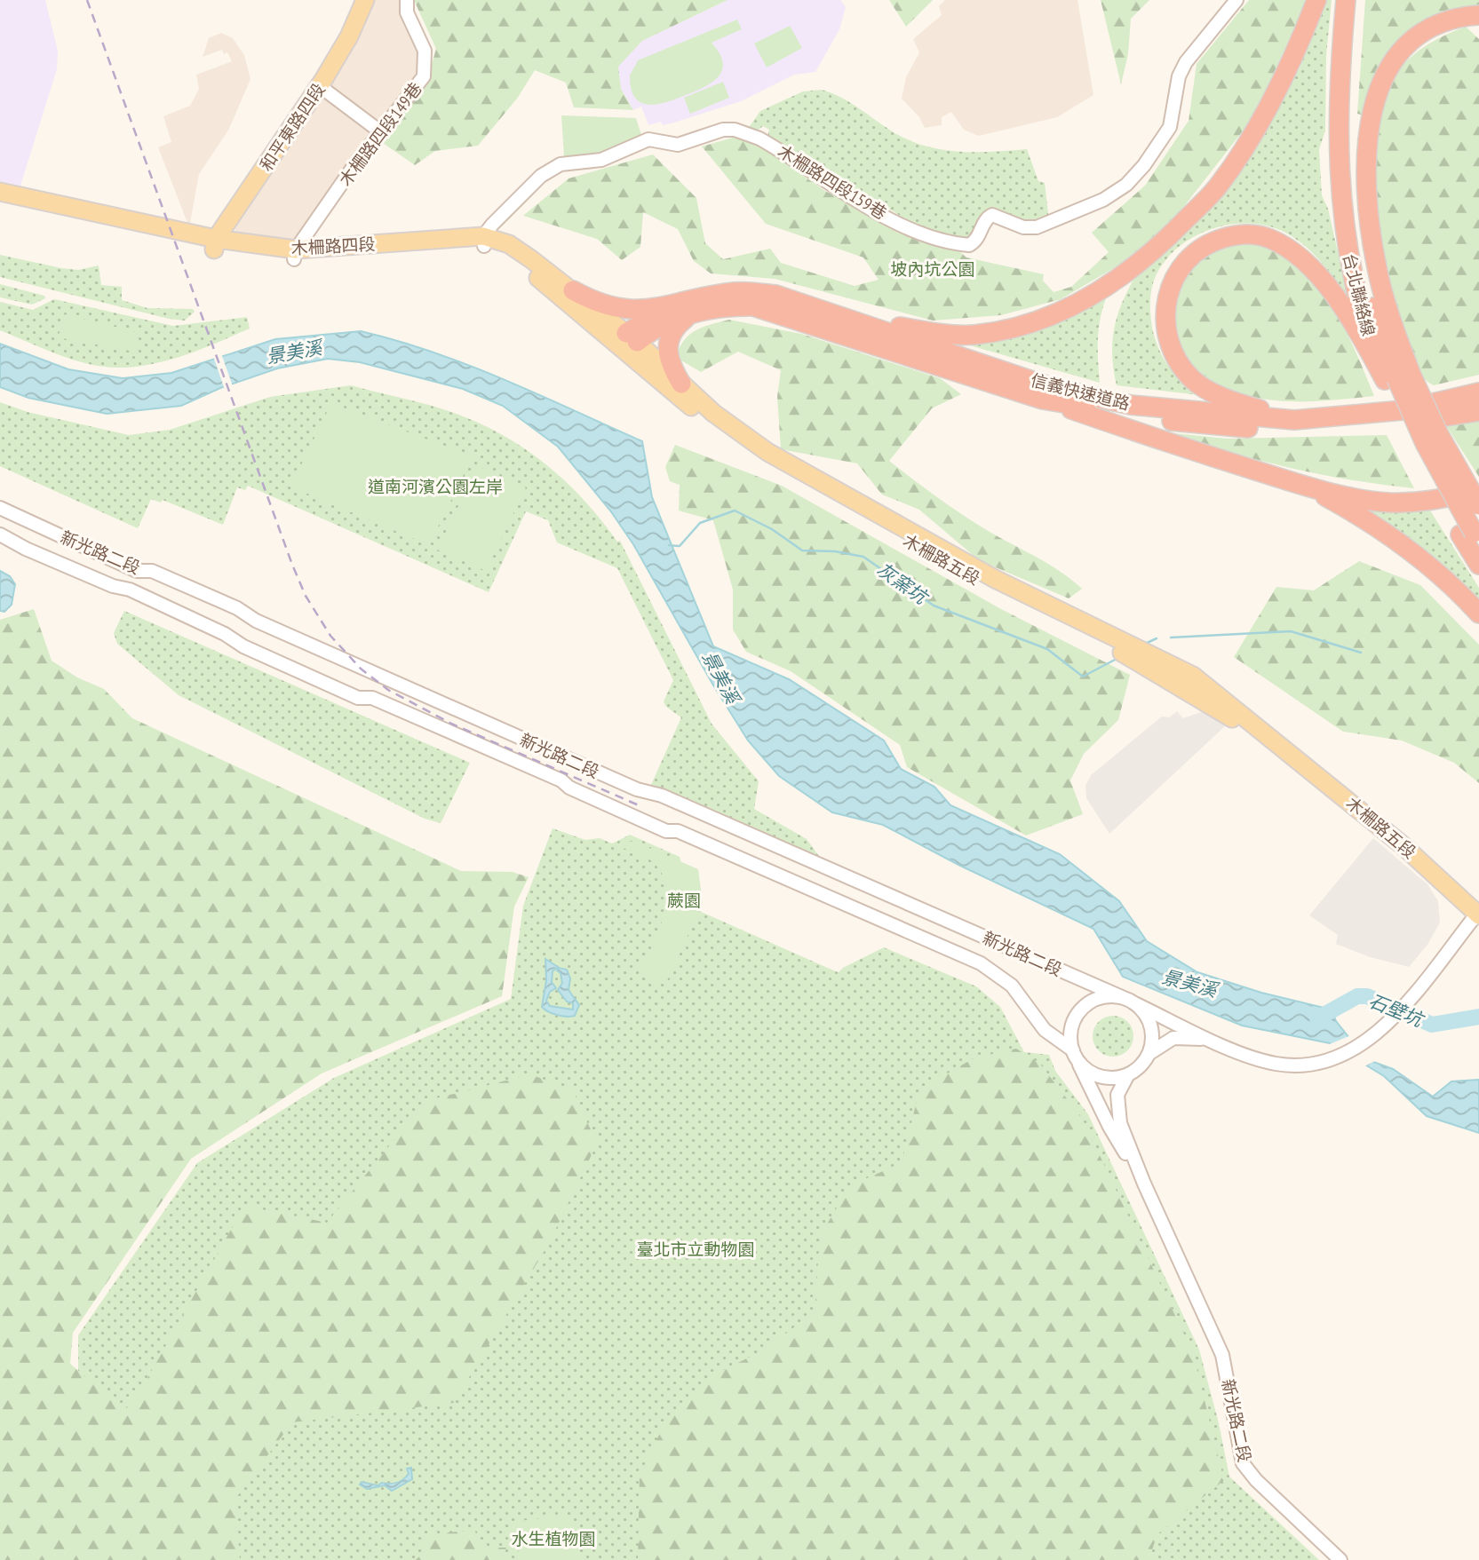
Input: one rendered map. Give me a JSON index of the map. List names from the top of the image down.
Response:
{
  "streets": {
    "highway": ["台北聯絡線", "信義快速道路"],
    "main road": ["和平東路四段", "木柵路四段", "木柵路五段"],
    "street": ["木柵路四段149巷", "木柵路四段159巷", "新光路二段"]
  },
  "crossings": [
    ["和平東路四段", "木柵路四段"],
    ["木柵路四段149巷", "木柵路四段"],
    ["木柵路四段159巷", "木柵路四段"],
    ["木柵路四段", "木柵路五段"],
    ["新光路二段", "木柵路五段"]
  ],
  "water": ["景美溪", "灰窯坑", "石壁坑"],
  "parks": [
    "坡內坑公園",
    "道南河濱公園左岸",
    "蕨園",
    "臺北市立動物園",
    "水生植物園"
  ]
}
